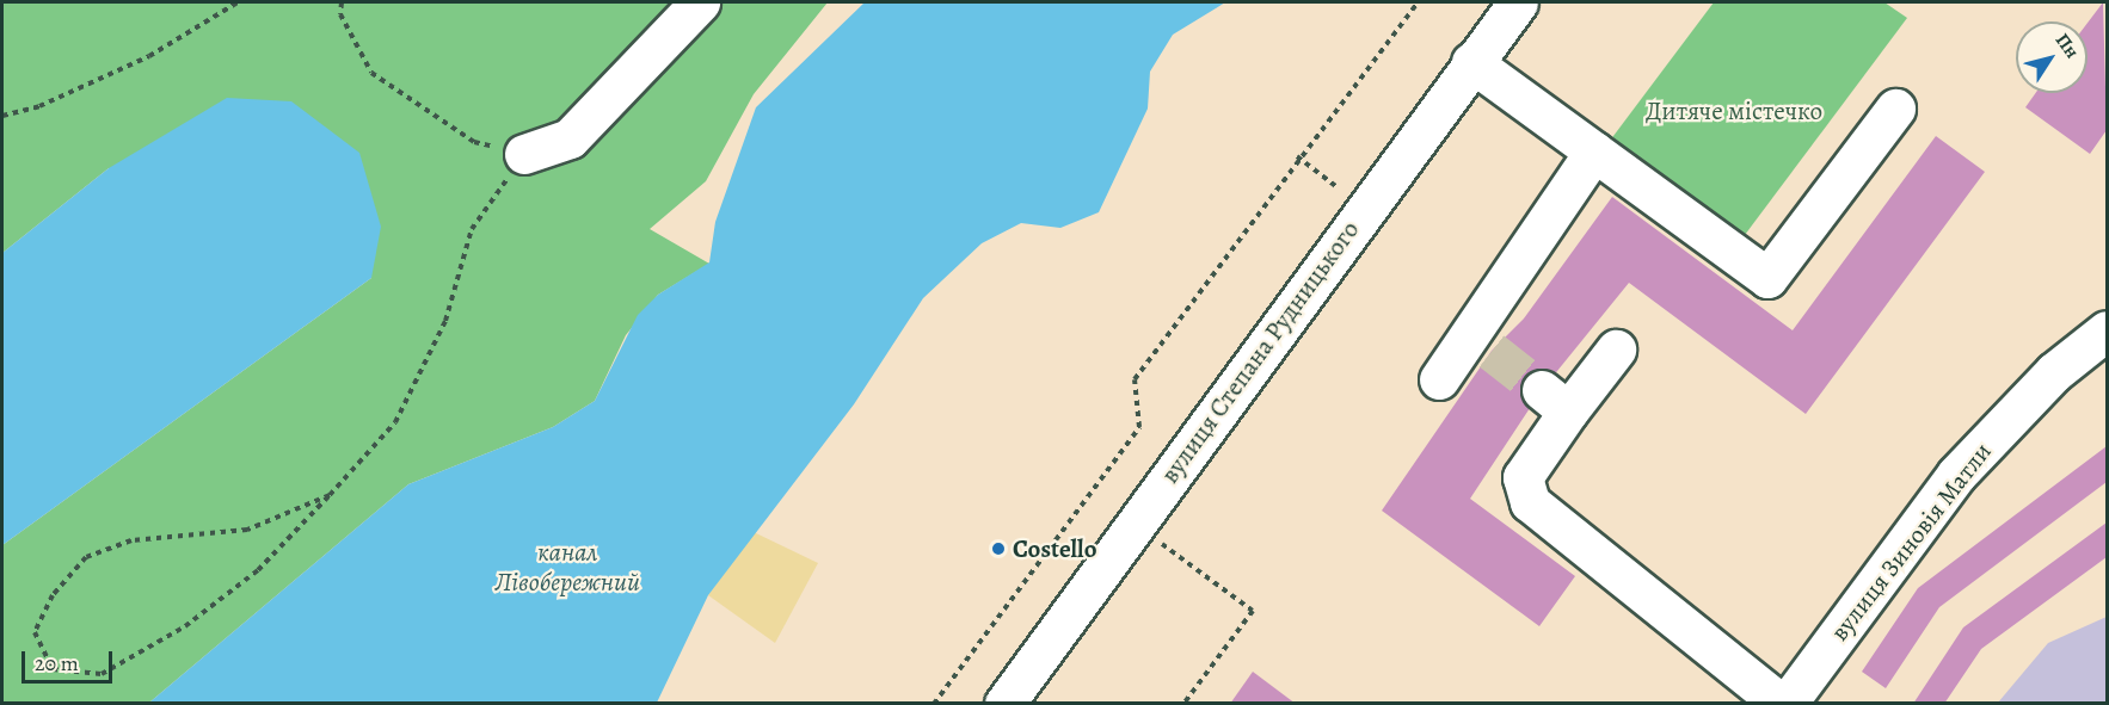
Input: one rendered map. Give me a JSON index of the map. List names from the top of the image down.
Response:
{
  "streets": {
    "street": ["вулиця Степана Рудницького", "вулиця Зиновія Матли"]
  },
  "water": ["канал Лівобережний"],
  "parks": ["Дитяче містечко"],
  "places": ["Costello"],
  "scale_bar": "20 m",
  "north": "top right"
}
